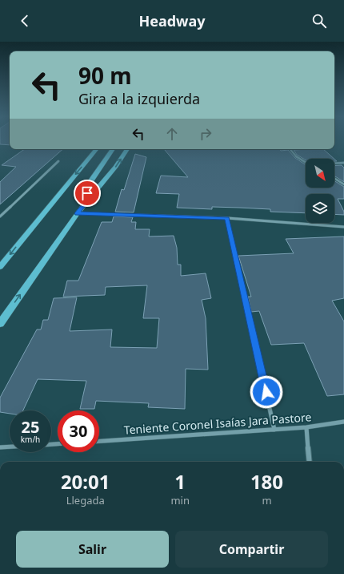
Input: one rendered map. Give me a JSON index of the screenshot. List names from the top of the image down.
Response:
{
  "streets": {
    "street": ["Teniente Coronel Isaías Jara Pastore"]
  },
  "north": "bottom right",
  "page": {
    "header": "Headway",
    "turn": ["90 m", "Gira a la izquierda"],
    "speed": "25 km/h",
    "limit": "30",
    "eta": [
      "20:01",
      "Llegada",
      "1",
      "min",
      "180",
      "m"
    ],
    "buttons": ["Salir", "Compartir"]
  }
}
